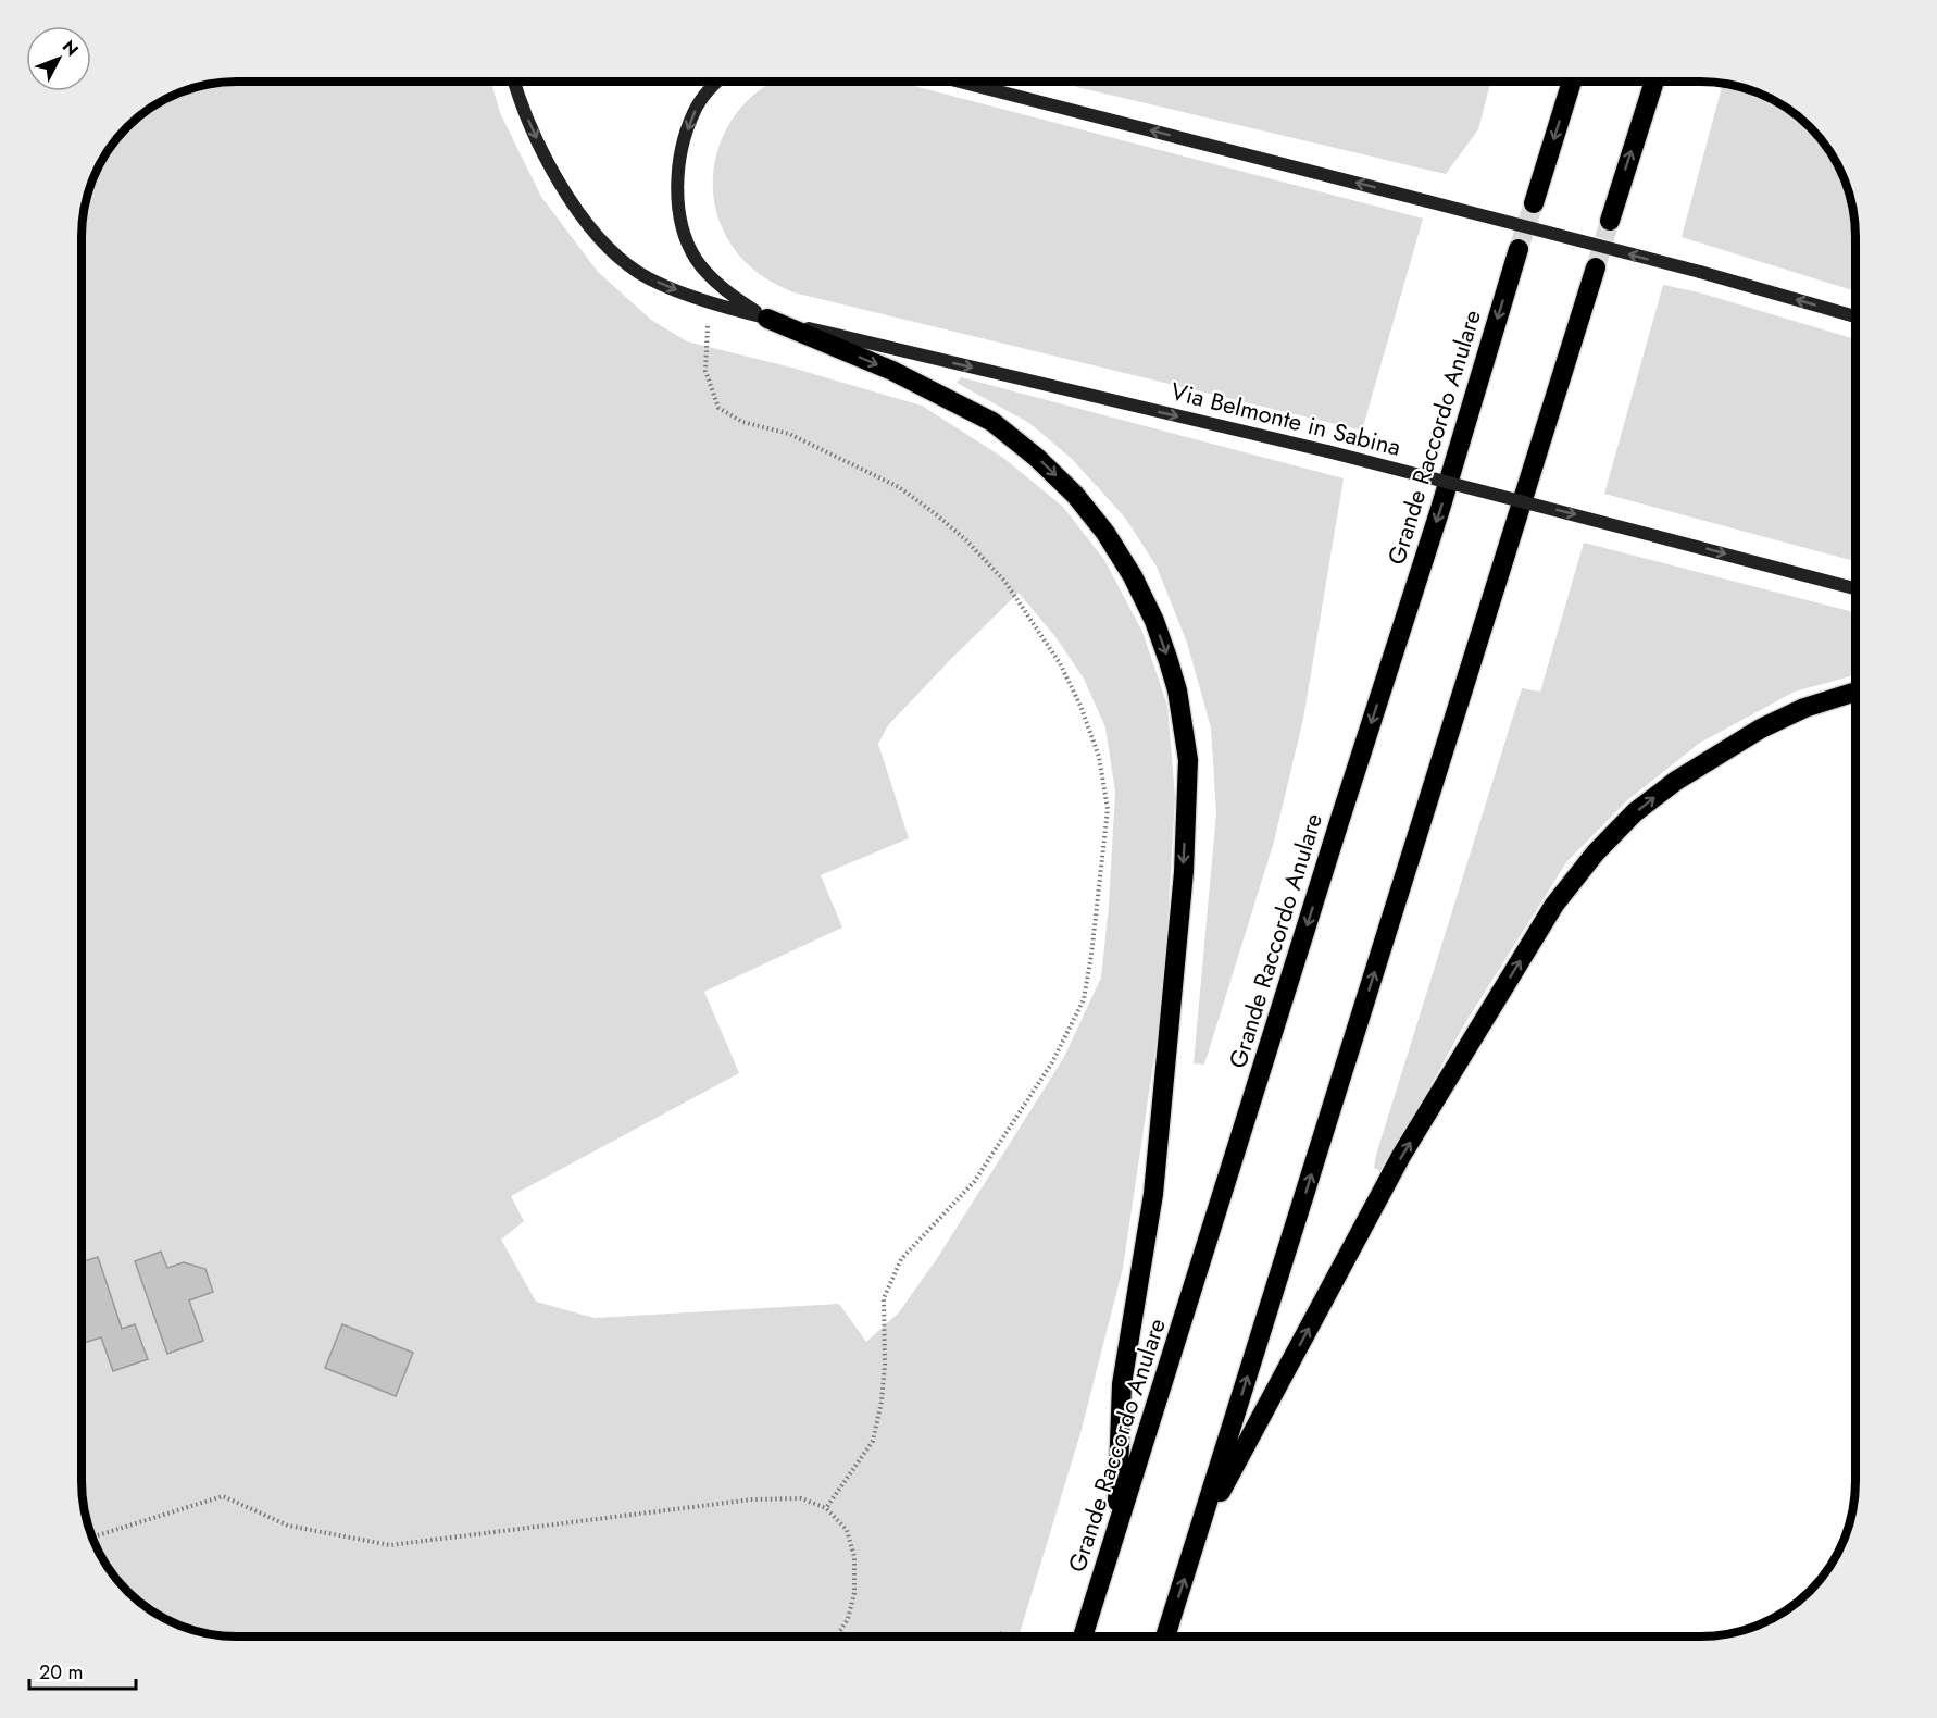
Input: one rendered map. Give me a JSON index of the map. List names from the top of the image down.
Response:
{
  "streets": {
    "highway": ["Grande Raccordo Anulare"],
    "main road": ["Via Belmonte in Sabina"]
  },
  "one_way": ["Via Belmonte in Sabina"],
  "scale_bar": "20 m",
  "north": "top right"
}
